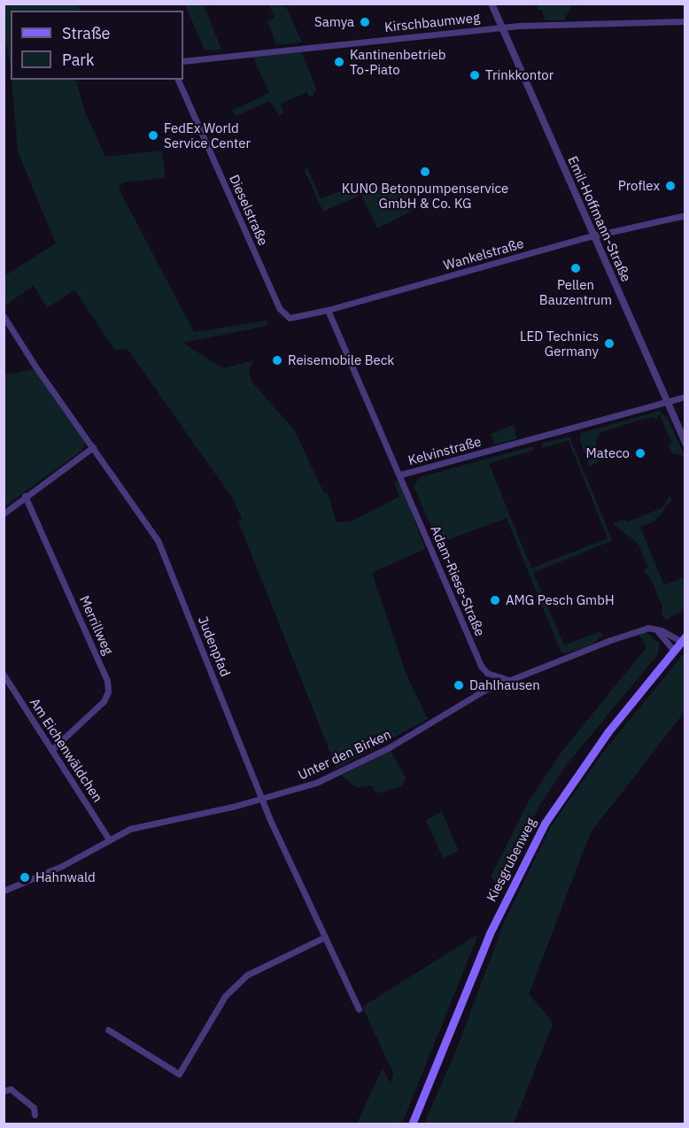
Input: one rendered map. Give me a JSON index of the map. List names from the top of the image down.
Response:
{
  "streets": {
    "main road": ["Kiesgrubenweg"],
    "street": [
      "Kirschbaumweg",
      "Dieselstraße",
      "Emil-Hoffmann-Straße",
      "Wankelstraße",
      "Kelvinstraße",
      "Adam-Riese-Straße",
      "Merrillweg",
      "Judenpfad",
      "Am Eichenwäldchen",
      "Unter den Birken"
    ]
  },
  "crossings": [
    ["Kirschbaumweg", "Emil-Hoffmann-Straße"],
    ["Dieselstraße", "Wankelstraße"],
    ["Emil-Hoffmann-Straße", "Wankelstraße"],
    ["Emil-Hoffmann-Straße", "Kelvinstraße"],
    ["Wankelstraße", "Kelvinstraße"],
    ["Kelvinstraße", "Adam-Riese-Straße"],
    ["Adam-Riese-Straße", "Unter den Birken"],
    ["Merrillweg", "Am Eichenwäldchen"],
    ["Judenpfad", "Unter den Birken"],
    ["Am Eichenwäldchen", "Unter den Birken"]
  ],
  "places": [
    "Samya",
    "Kantinenbetrieb To-Piato",
    "Trinkkontor",
    "FedEx World Service Center",
    "KUNO Betonpumpenservice GmbH & Co. KG",
    "Proflex",
    "Pellen Bauzentrum",
    "LED Technics Germany",
    "Reisemobile Beck",
    "Mateco",
    "AMG Pesch GmbH",
    "Dahlhausen",
    "Hahnwald"
  ],
  "legend": ["Straße", "Park"]
}
